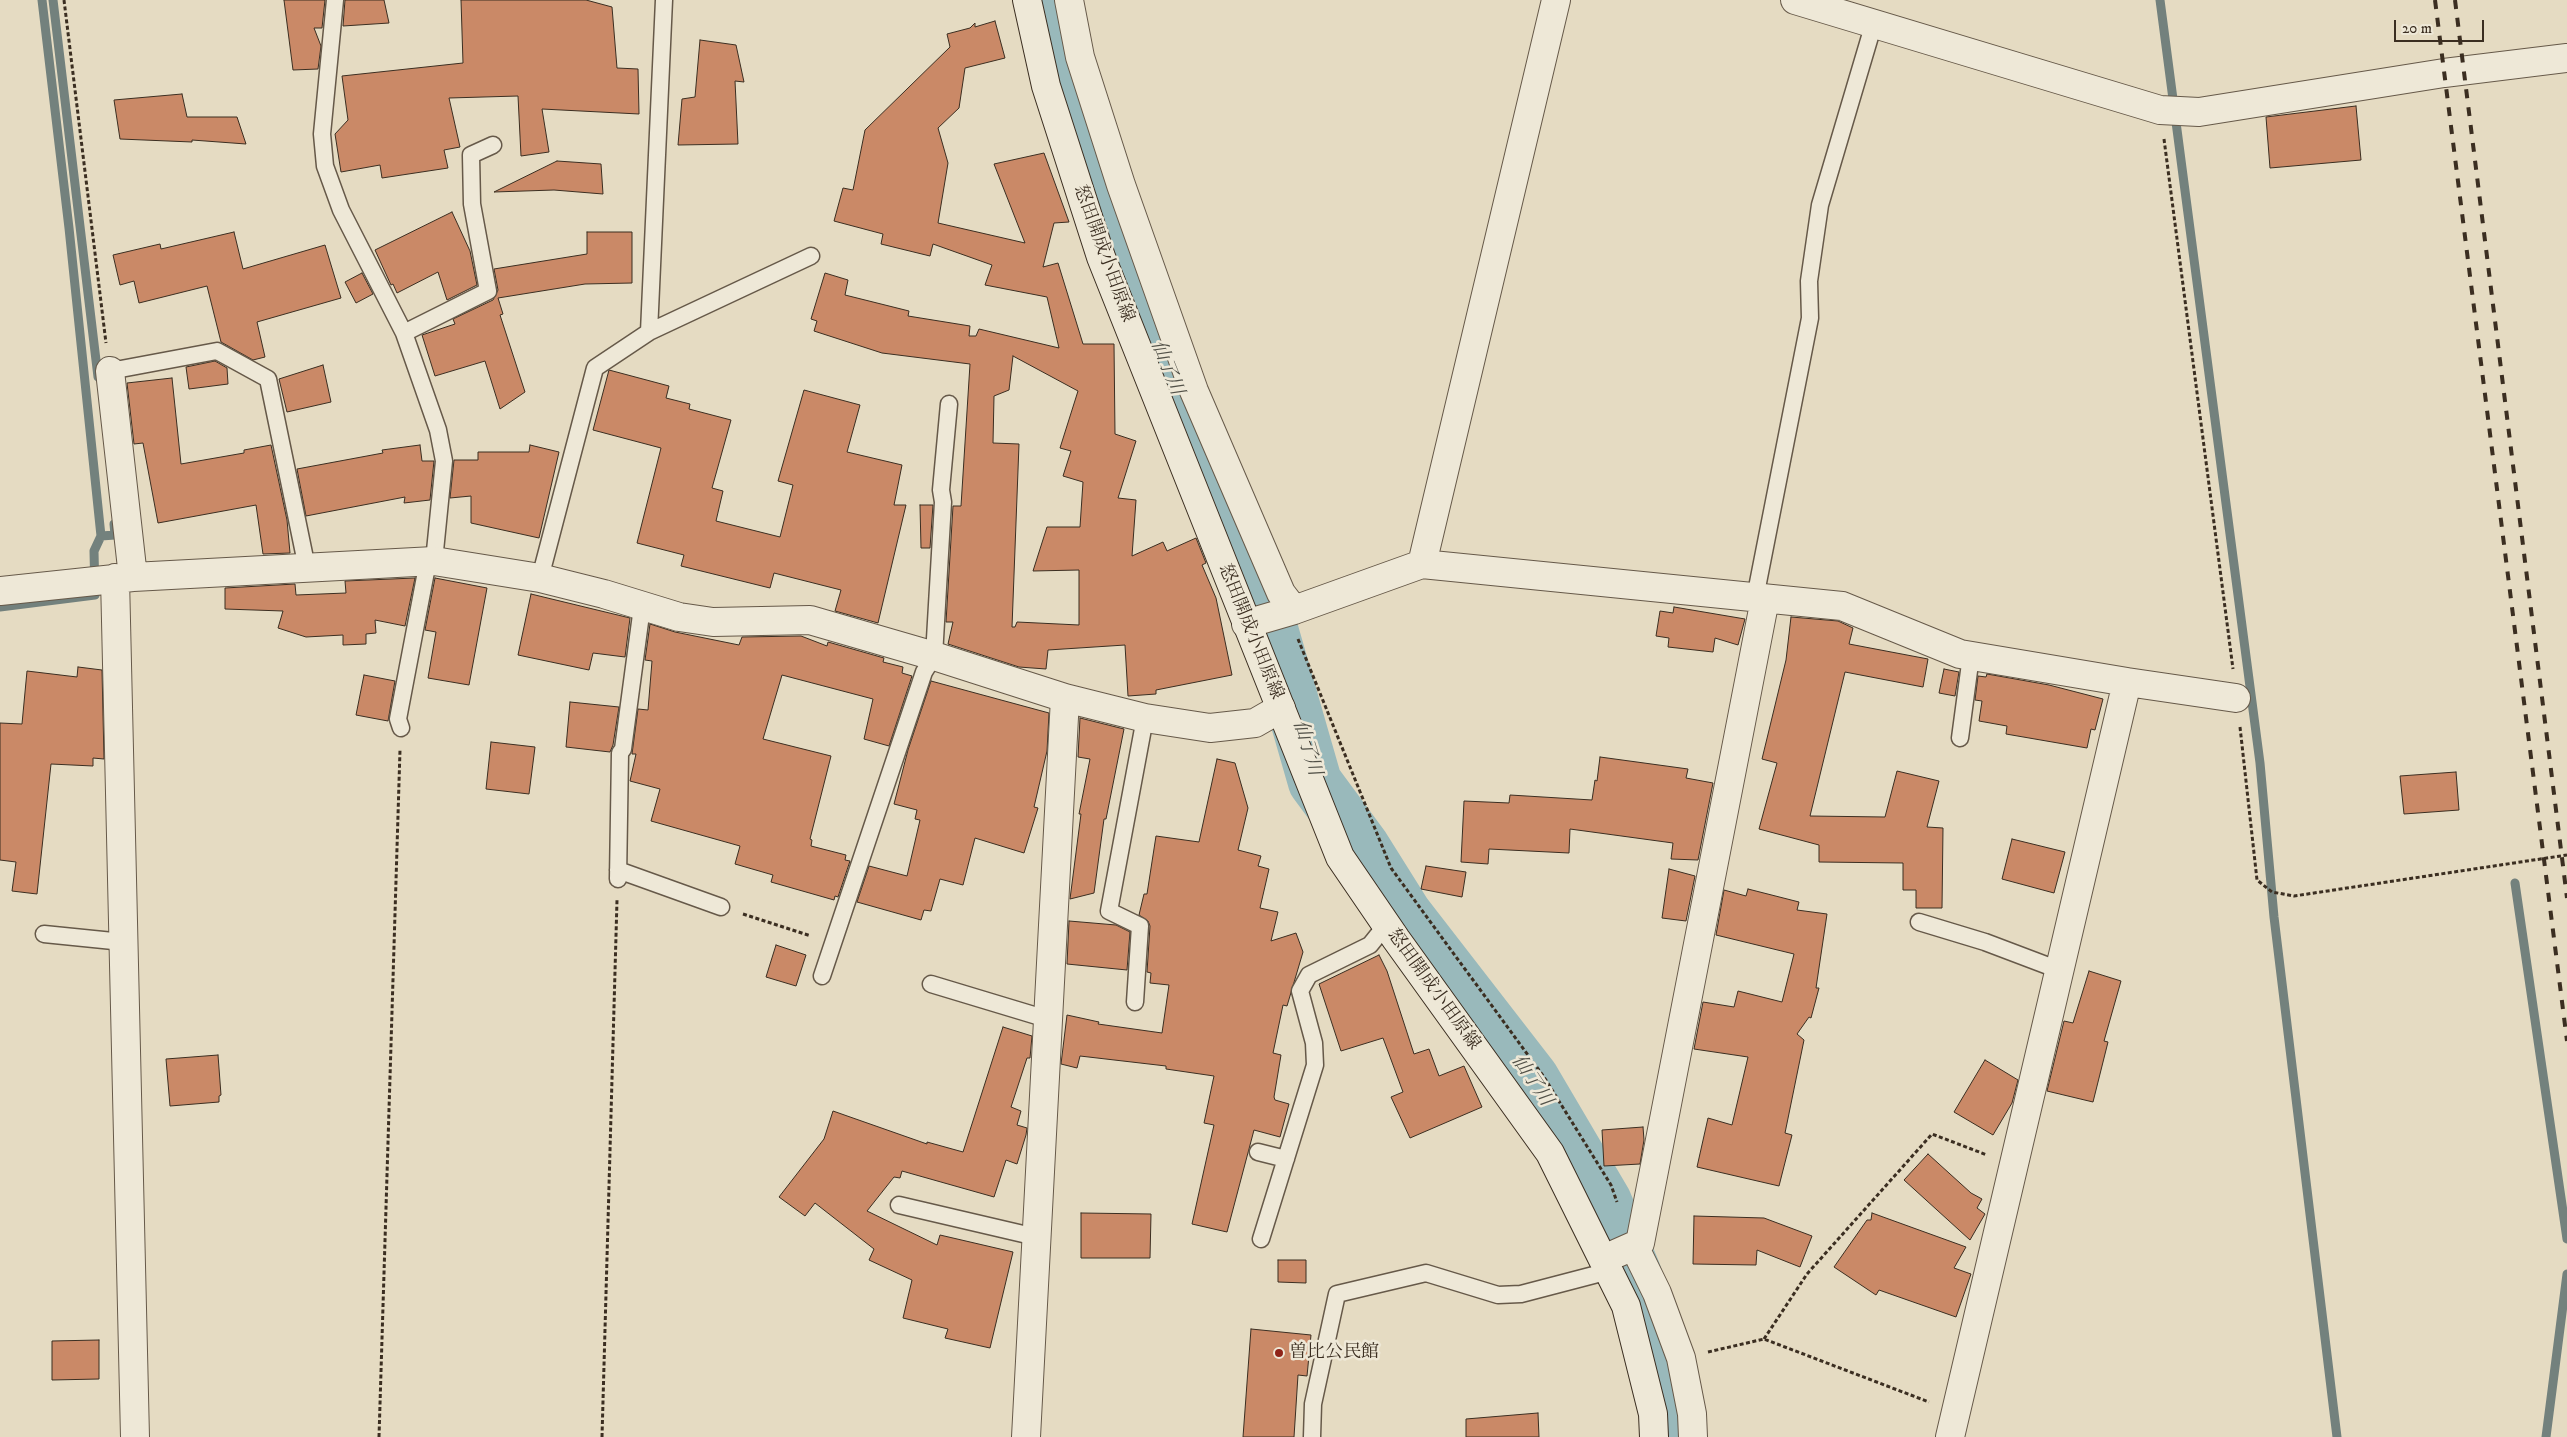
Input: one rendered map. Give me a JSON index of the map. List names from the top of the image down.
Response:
{
  "streets": {
    "street": ["怒田開成小田原線"]
  },
  "water": ["仙了川"],
  "places": ["曽比公民館"],
  "scale_bar": "20 m"
}
